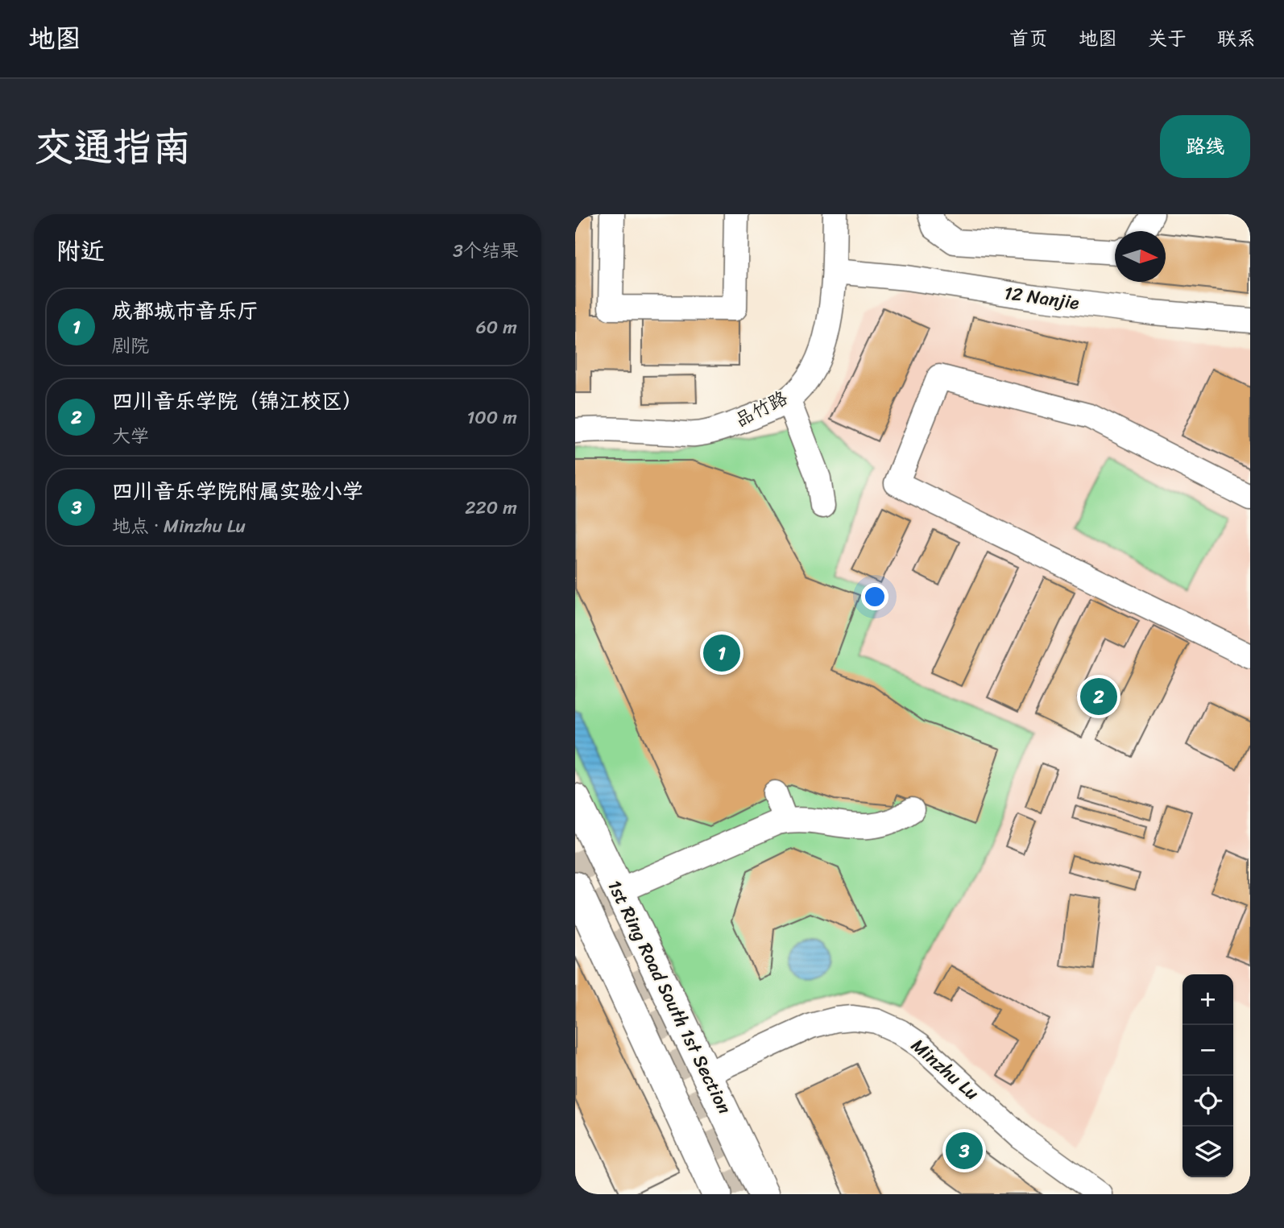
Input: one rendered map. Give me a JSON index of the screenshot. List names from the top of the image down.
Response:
{
  "streets": {
    "main road": ["1st Ring Road South 1st Section"],
    "street": ["12 Nanjie", "品竹路", "Minzhu Lu"]
  },
  "crossings": [
    ["12 Nanjie", "品竹路"],
    ["1st Ring Road South 1st Section", "Minzhu Lu"]
  ],
  "north": "right",
  "page": {
    "header": "地图",
    "nav": [
      "首页",
      "地图",
      "关于",
      "联系"
    ],
    "title": "交通指南",
    "buttons": "路线",
    "heading": ["附近", "3个结果"],
    "list": [
      {
        "mark": "1",
        "name": "成都城市音乐厅",
        "note": "剧院",
        "value": "60 m"
      },
      {
        "mark": "2",
        "name": "四川音乐学院（锦江校区）",
        "note": "大学",
        "value": "100 m"
      },
      {
        "mark": "3",
        "name": "四川音乐学院附属实验小学",
        "note": "地点 · Minzhu Lu",
        "value": "220 m"
      }
    ],
    "pins": ["1", "2", "3"],
    "map_buttons": ["+", "−"]
  }
}
